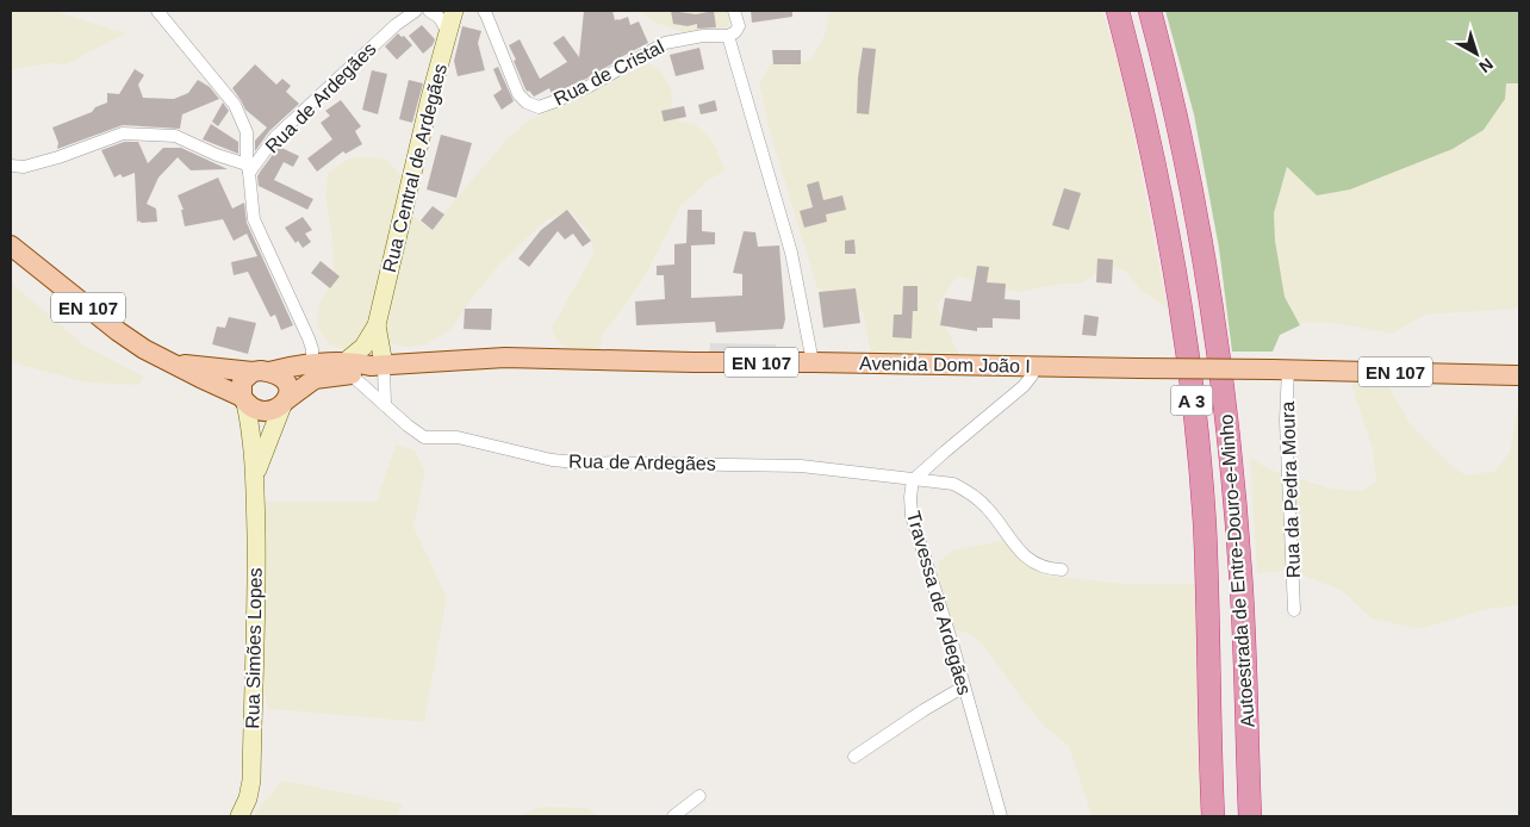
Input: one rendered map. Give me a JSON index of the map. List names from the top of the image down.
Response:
{
  "streets": {
    "highway": ["A 3", "Autoestrada de Entre-Douro-e-Minho"],
    "main road": ["EN 107", "Avenida Dom João I"],
    "street": [
      "Rua de Cristal",
      "Rua de Ardegães",
      "Rua Central de Ardegães",
      "Rua da Pedra Moura",
      "Travessa de Ardegães",
      "Rua Simões Lopes"
    ]
  },
  "crossings": [
    ["Rua de Ardegães", "Rua Central de Ardegães"],
    ["Rua de Ardegães", "Avenida Dom João I"],
    ["Rua de Ardegães", "Travessa de Ardegães"],
    ["Rua Central de Ardegães", "Avenida Dom João I"],
    ["EN 107", "Avenida Dom João I"],
    ["EN 107", "Rua Simões Lopes"],
    ["Avenida Dom João I", "Rua da Pedra Moura"],
    ["Avenida Dom João I", "Rua Simões Lopes"]
  ],
  "north": "bottom right"
}
